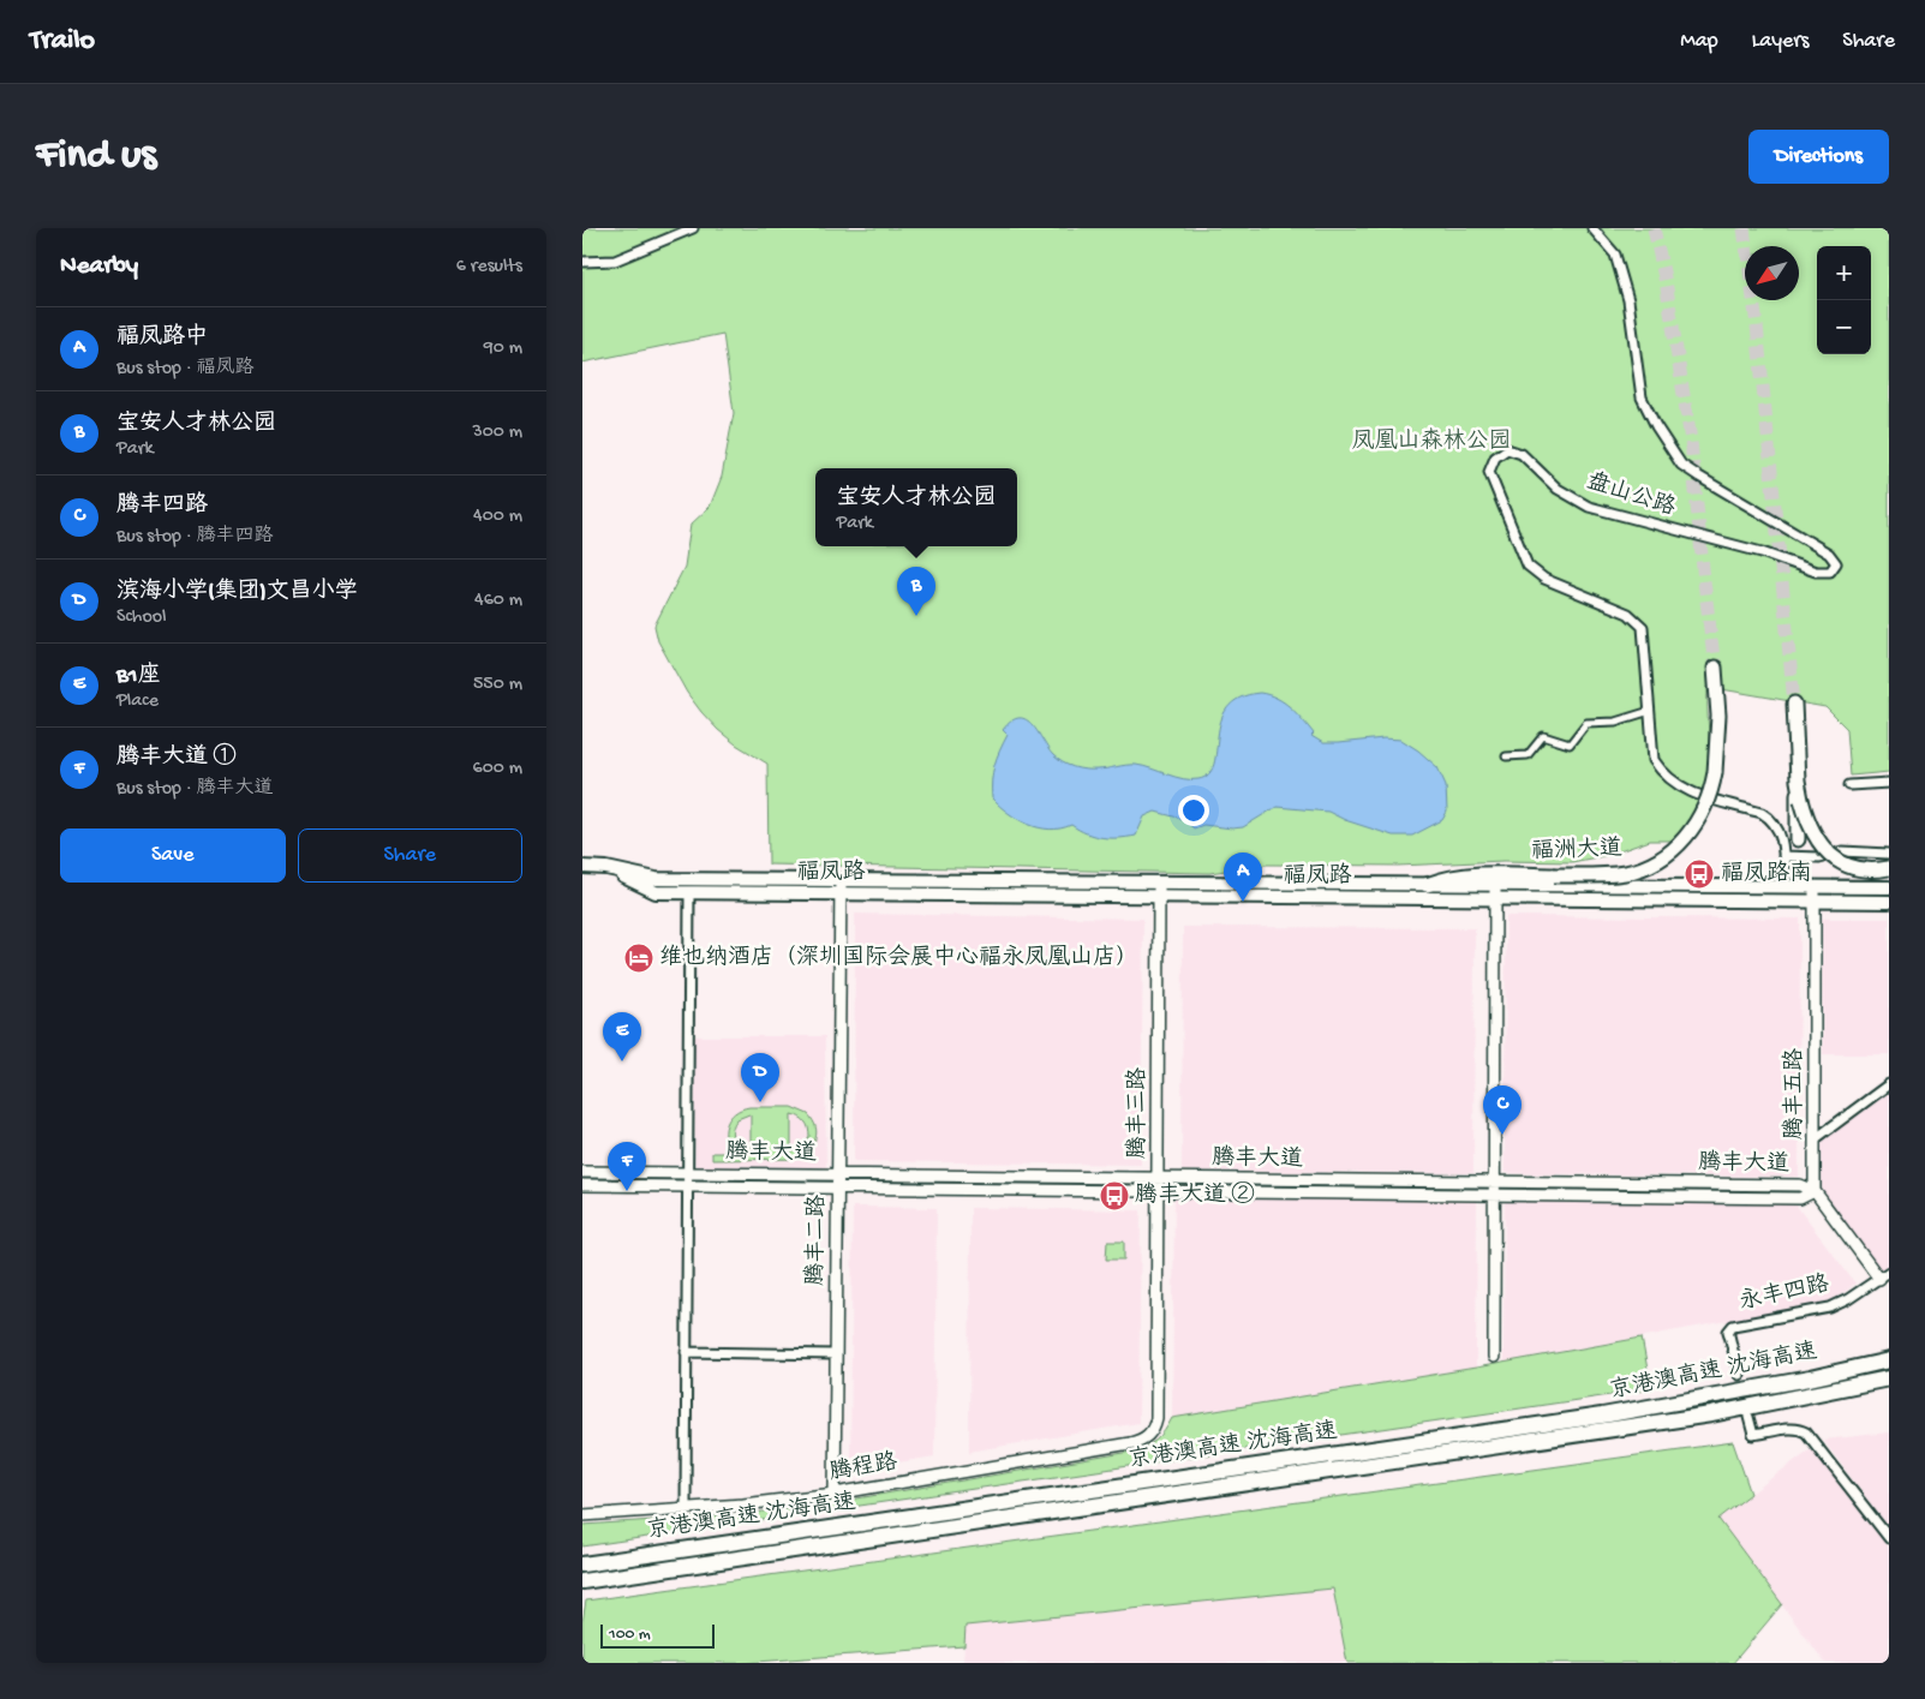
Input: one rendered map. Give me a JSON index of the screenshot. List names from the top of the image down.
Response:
{
  "streets": {
    "highway": ["京港澳高速 沈海高速"],
    "main road": ["福洲大道", "福凤路"],
    "street": [
      "盘山公路",
      "腾丰五路",
      "腾丰三路",
      "腾丰大道",
      "腾丰二路",
      "永丰四路",
      "腾程路"
    ]
  },
  "crossings": [
    ["盘山公路", "福凤路"],
    ["福洲大道", "福凤路"],
    ["福凤路", "腾丰五路"],
    ["福凤路", "腾丰三路"],
    ["福凤路", "腾丰二路"],
    ["腾丰五路", "腾丰大道"],
    ["腾丰三路", "腾丰大道"],
    ["腾丰三路", "腾程路"],
    ["腾丰大道", "腾丰二路"],
    ["腾丰二路", "腾程路"]
  ],
  "parks": ["凤凰山森林公园"],
  "places": {
    "bus stop": ["福凤路南", "腾丰大道 ②"],
    "hotel": ["维也纳酒店（深圳国际会展中心福永凤凰山店）"]
  },
  "scale_bar": "100 m",
  "north": "bottom left",
  "page": {
    "header": "Trailo",
    "nav": ["Map", "Layers", "Share"],
    "buttons": [
      "Directions",
      ["Save", "Share"]
    ],
    "title": "Find us",
    "heading": ["Nearby", "6 results"],
    "map_buttons": ["+", "−"],
    "list": [
      {
        "mark": "A",
        "name": "福凤路中",
        "note": "Bus stop · 福凤路",
        "value": "90 m"
      },
      {
        "mark": "B",
        "name": "宝安人才林公园",
        "note": "Park",
        "value": "300 m"
      },
      {
        "mark": "C",
        "name": "腾丰四路",
        "note": "Bus stop · 腾丰四路",
        "value": "400 m"
      },
      {
        "mark": "D",
        "name": "滨海小学(集团)文昌小学",
        "note": "School",
        "value": "460 m"
      },
      {
        "mark": "E",
        "name": "B1座",
        "note": "Place",
        "value": "550 m"
      },
      {
        "mark": "F",
        "name": "腾丰大道 ①",
        "note": "Bus stop · 腾丰大道",
        "value": "600 m"
      }
    ],
    "popup": ["宝安人才林公园", "Park"],
    "pins": [
      "B",
      "A",
      "E",
      "D",
      "C",
      "F"
    ],
    "scale": "100 m"
  }
}
